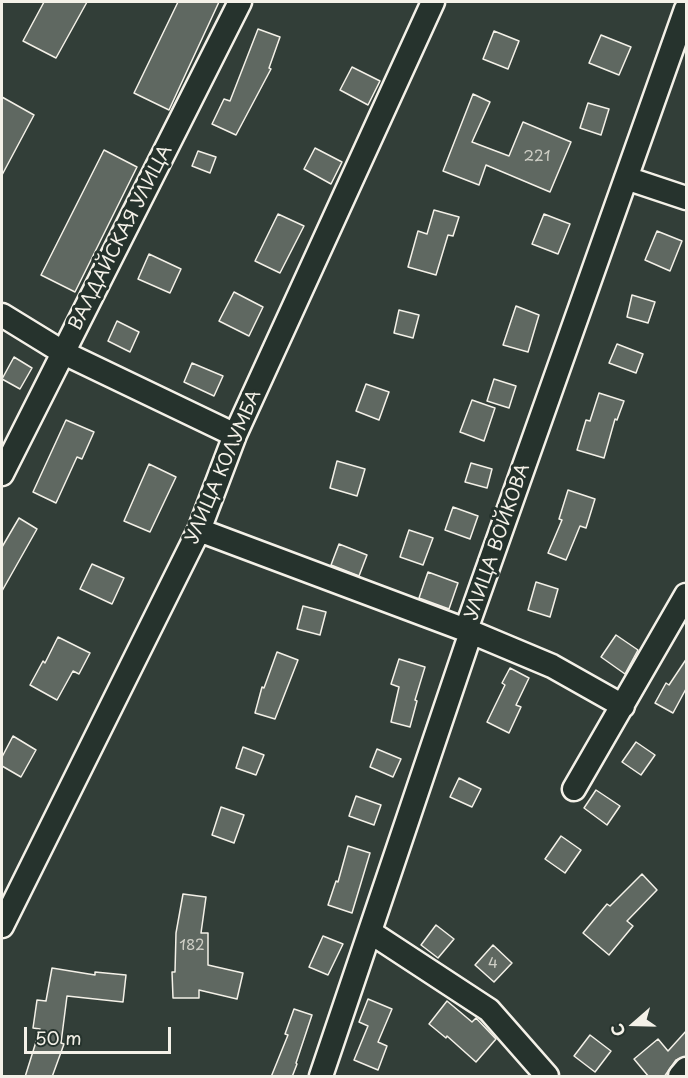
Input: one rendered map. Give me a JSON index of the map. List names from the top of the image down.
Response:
{
  "streets": {
    "street": ["ВАЛДАЙСКАЯ УЛИЦА", "УЛИЦА КОЛУМБА", "УЛИЦА ВОЙКОВА"]
  },
  "house_numbers": ["221", "182", "4"],
  "scale_bar": "50 m",
  "north": "left"
}
